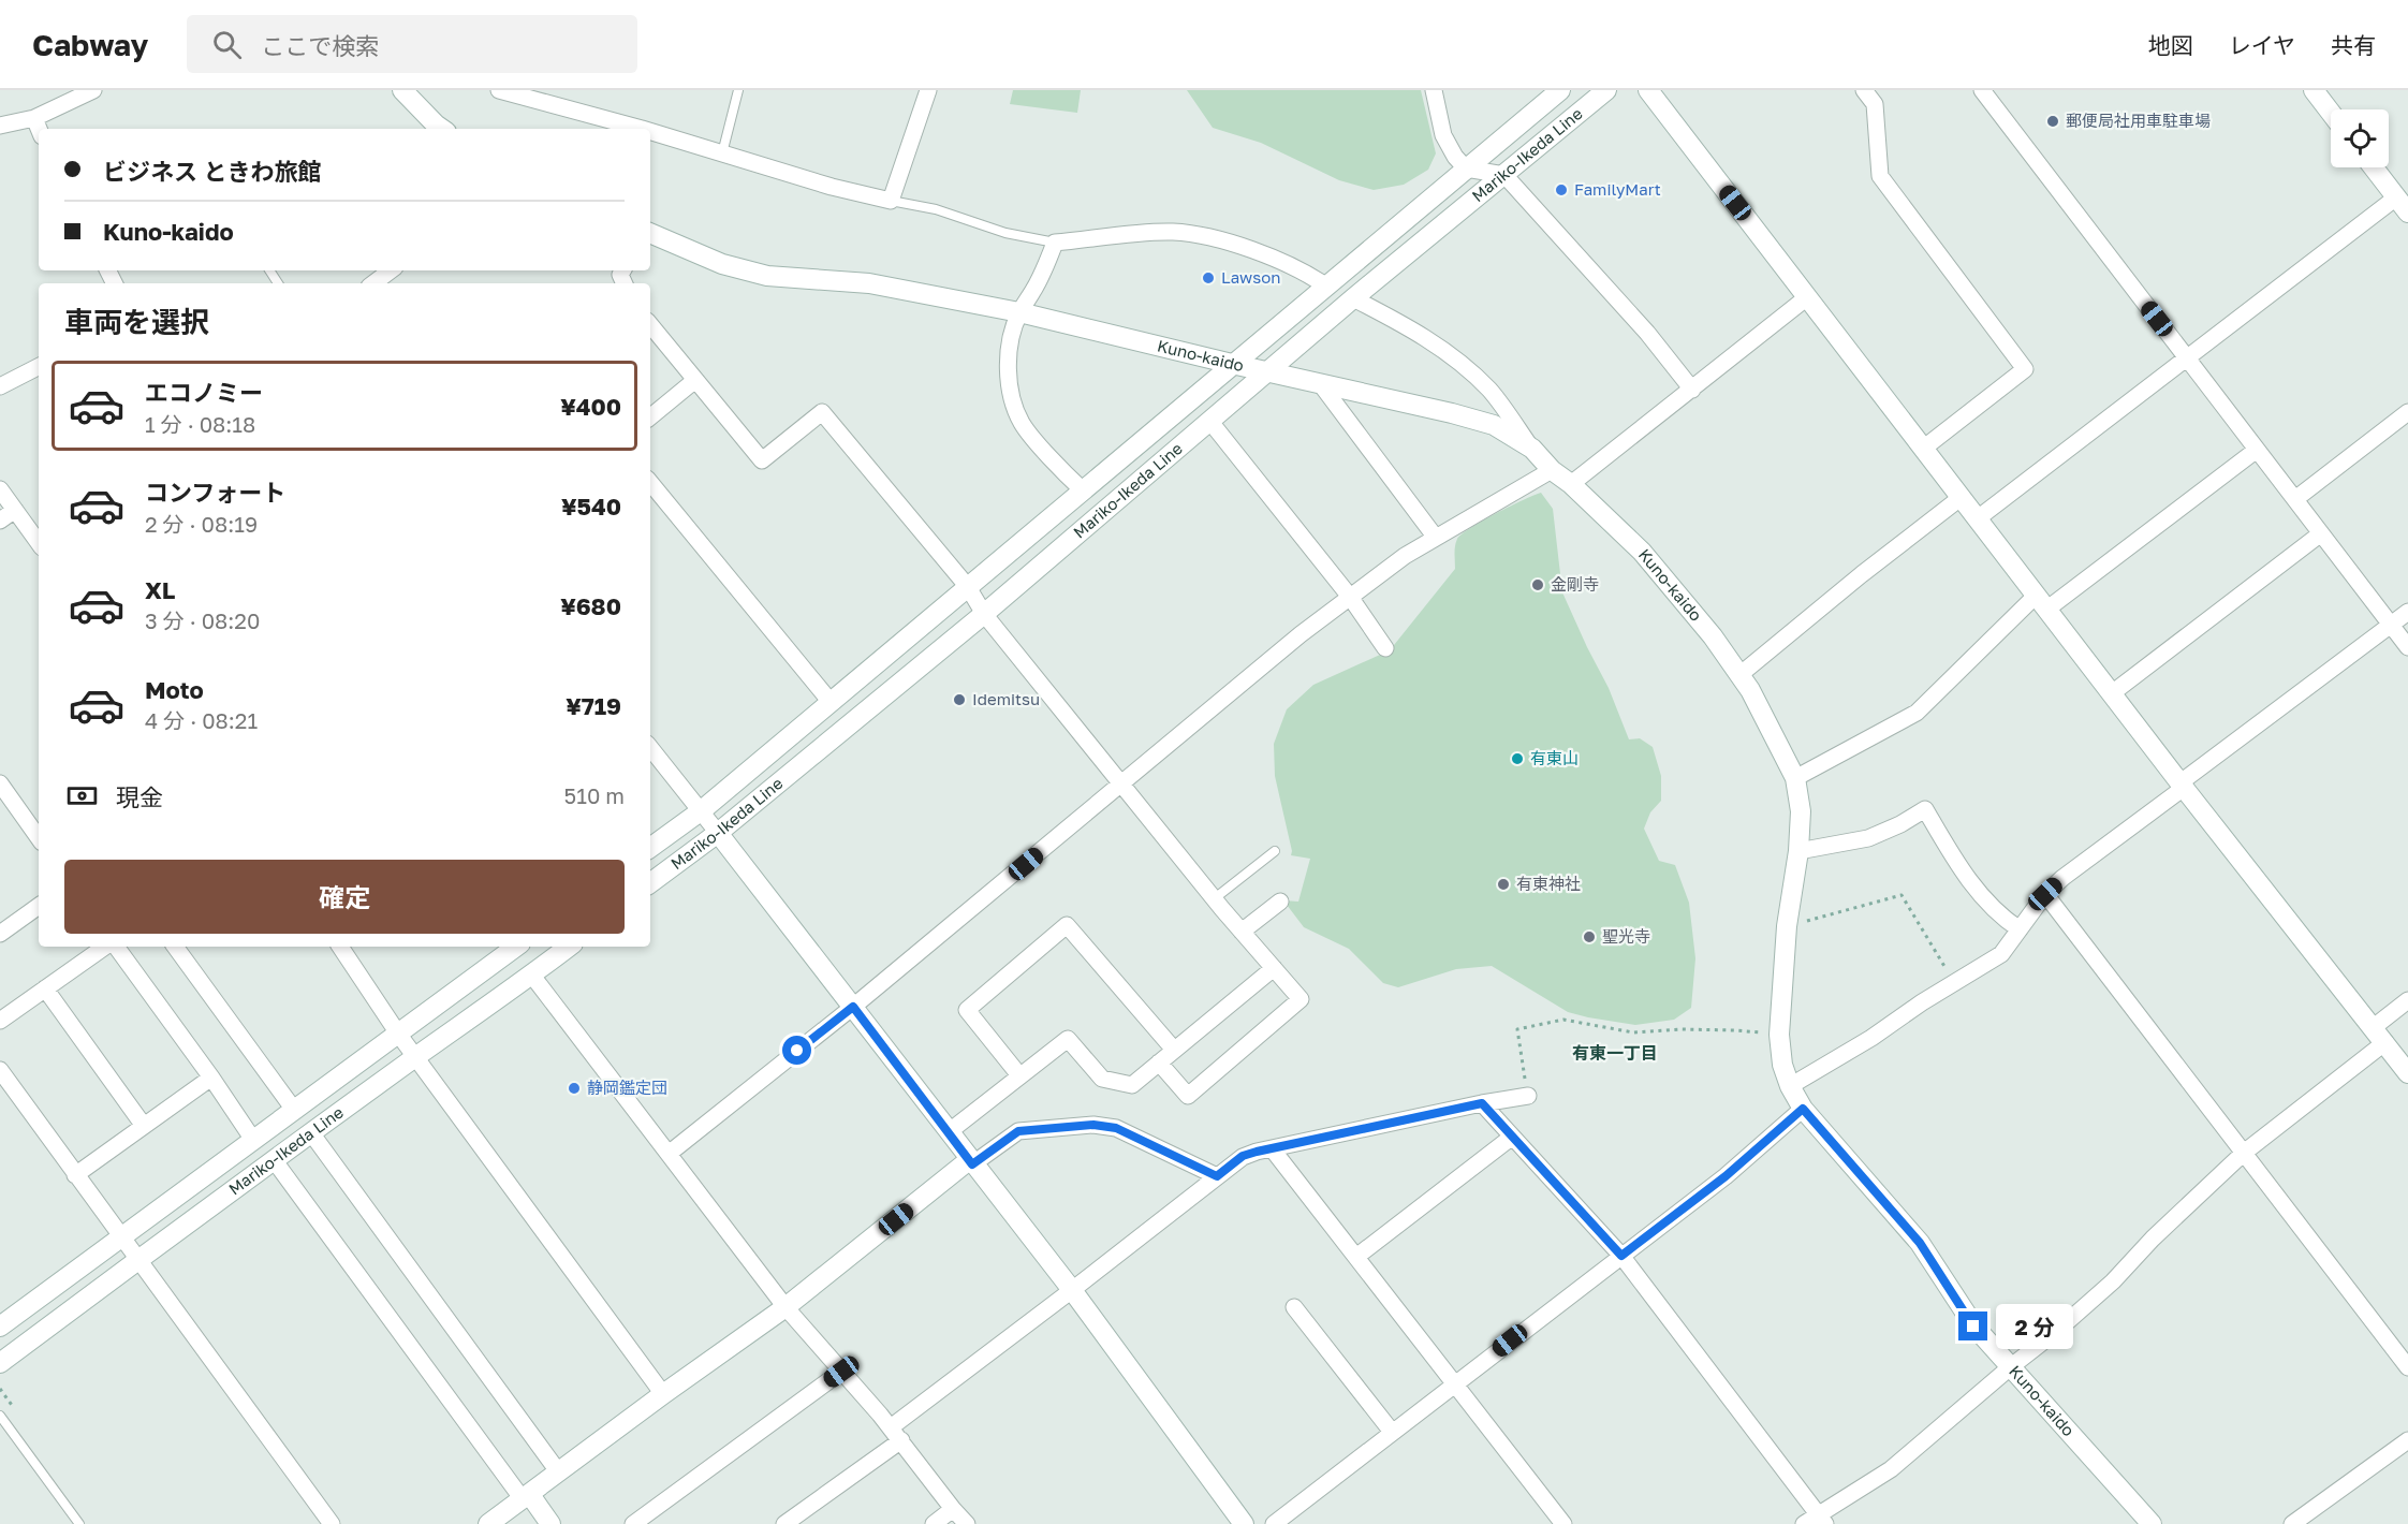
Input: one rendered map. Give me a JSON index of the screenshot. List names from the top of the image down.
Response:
{
  "streets": {
    "street": ["Mariko-Ikeda Line", "Kuno-kaido"]
  },
  "crossings": [
    ["Mariko-Ikeda Line", "Kuno-kaido"]
  ],
  "districts": ["有東一丁目"],
  "places": [
    "郵便局社用車駐車場",
    "FamilyMart",
    "Lawson",
    "金剛寺",
    "Idemitsu",
    "有東山",
    "有東神社",
    "聖光寺",
    "静岡鑑定団"
  ],
  "page": {
    "header": "Cabway",
    "search": "ここで検索",
    "nav": ["地図", "レイヤ", "共有"],
    "banner": ["ビジネス ときわ旅館", "Kuno-kaido"],
    "heading": "車両を選択",
    "list": [
      {
        "name": "エコノミー",
        "note": "1 分 · 08:18",
        "value": "¥400"
      },
      {
        "name": "コンフォート",
        "note": "2 分 · 08:19",
        "value": "¥540"
      },
      {
        "name": "XL",
        "note": "3 分 · 08:20",
        "value": "¥680"
      },
      {
        "name": "Moto",
        "note": "4 分 · 08:21",
        "value": "¥719"
      }
    ],
    "pay": ["現金", "510 m"],
    "buttons": "確定",
    "bubble": "2 分"
  }
}
